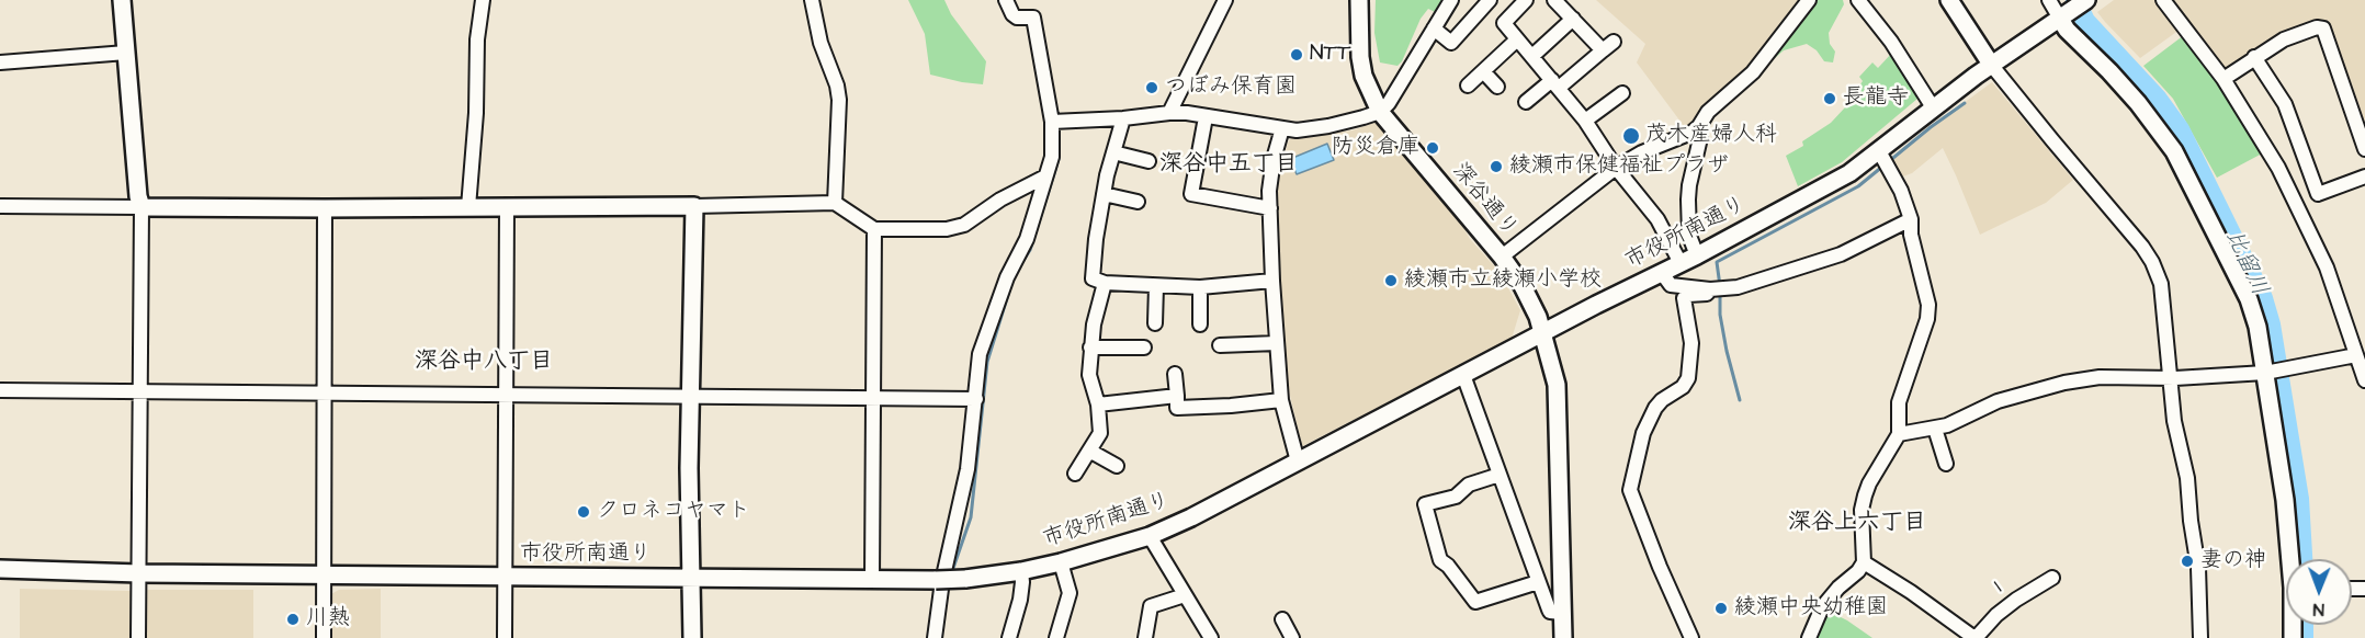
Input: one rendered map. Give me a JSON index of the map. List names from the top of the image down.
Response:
{
  "streets": {
    "street": ["深谷通り", "市役所南通り", "1"]
  },
  "crossings": [
    ["深谷通り", "市役所南通り"]
  ],
  "districts": ["深谷中五丁目", "深谷中八丁目", "深谷上六丁目"],
  "water": ["比留川"],
  "places": [
    "NTT",
    "つぼみ保育園",
    "長龍寺",
    "茂木産婦人科",
    "防災倉庫",
    "綾瀬市保健福祉プラザ",
    "綾瀬市立綾瀬小学校",
    "クロネコヤマト",
    "妻の神",
    "綾瀬中央幼稚園",
    "川熱"
  ],
  "north": "bottom"
}
